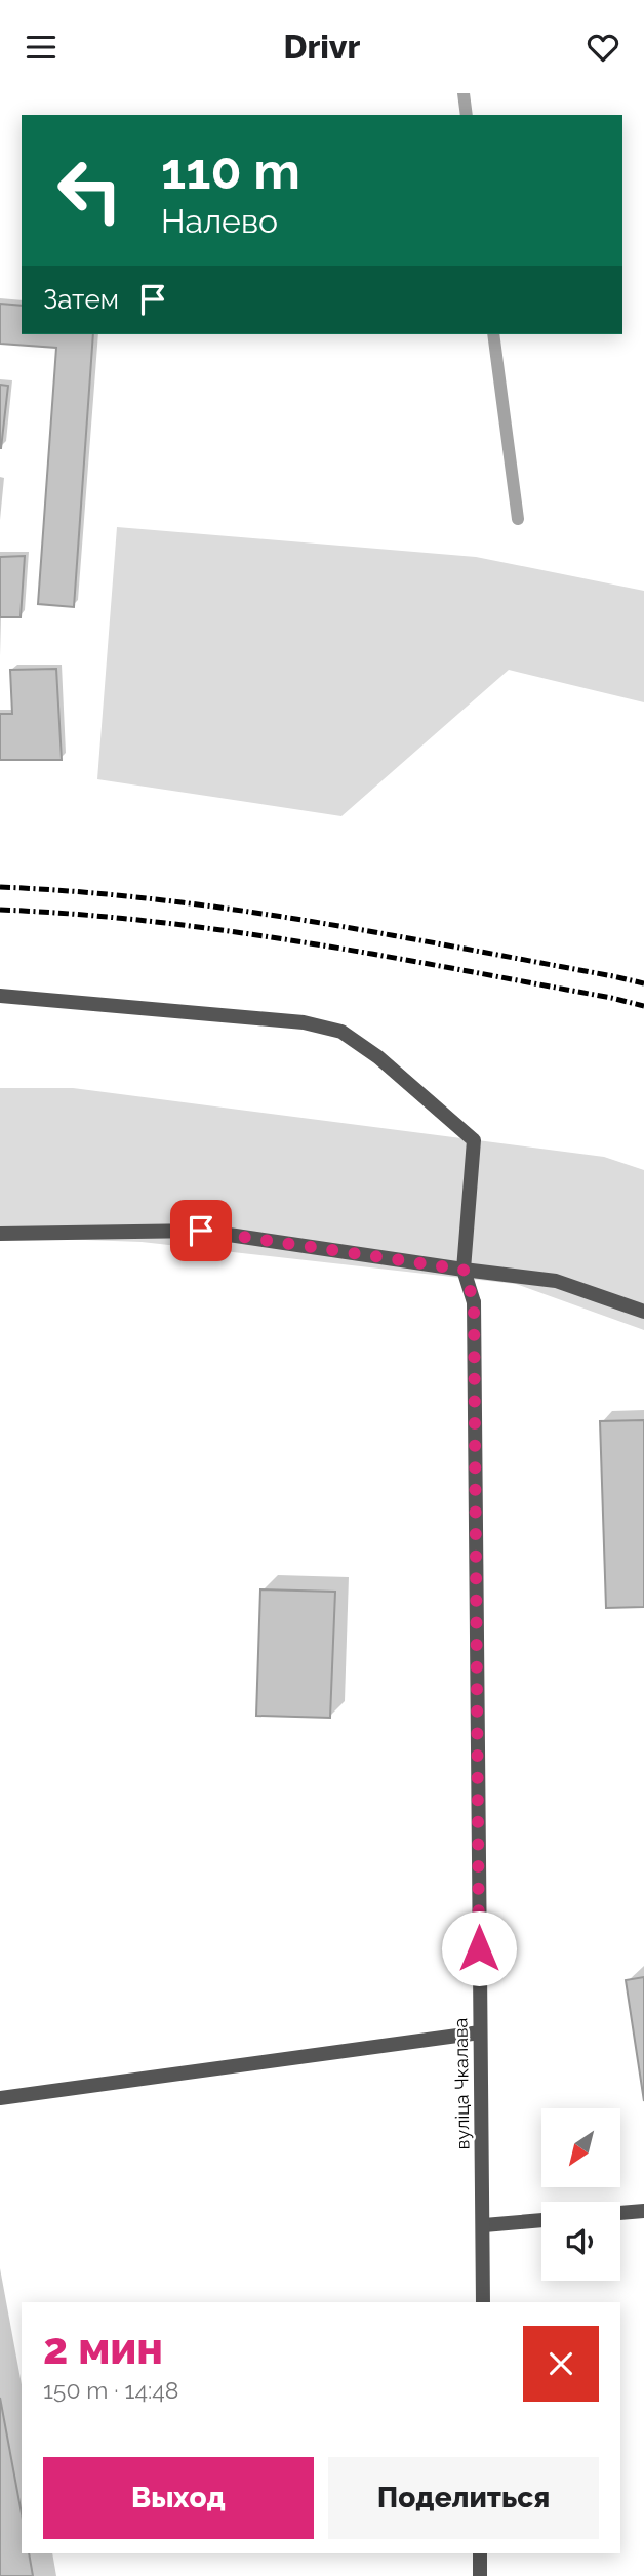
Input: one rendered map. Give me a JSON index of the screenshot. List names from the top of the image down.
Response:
{
  "streets": {
    "street": ["вуліца Чкалава"]
  },
  "north": "bottom left",
  "page": {
    "header": "Drivr",
    "turn": ["110 m", "Налево"],
    "then": "Затем",
    "heading": ["2 мин", "150 m · 14:48"],
    "buttons": ["Выход", "Поделиться"]
  }
}
